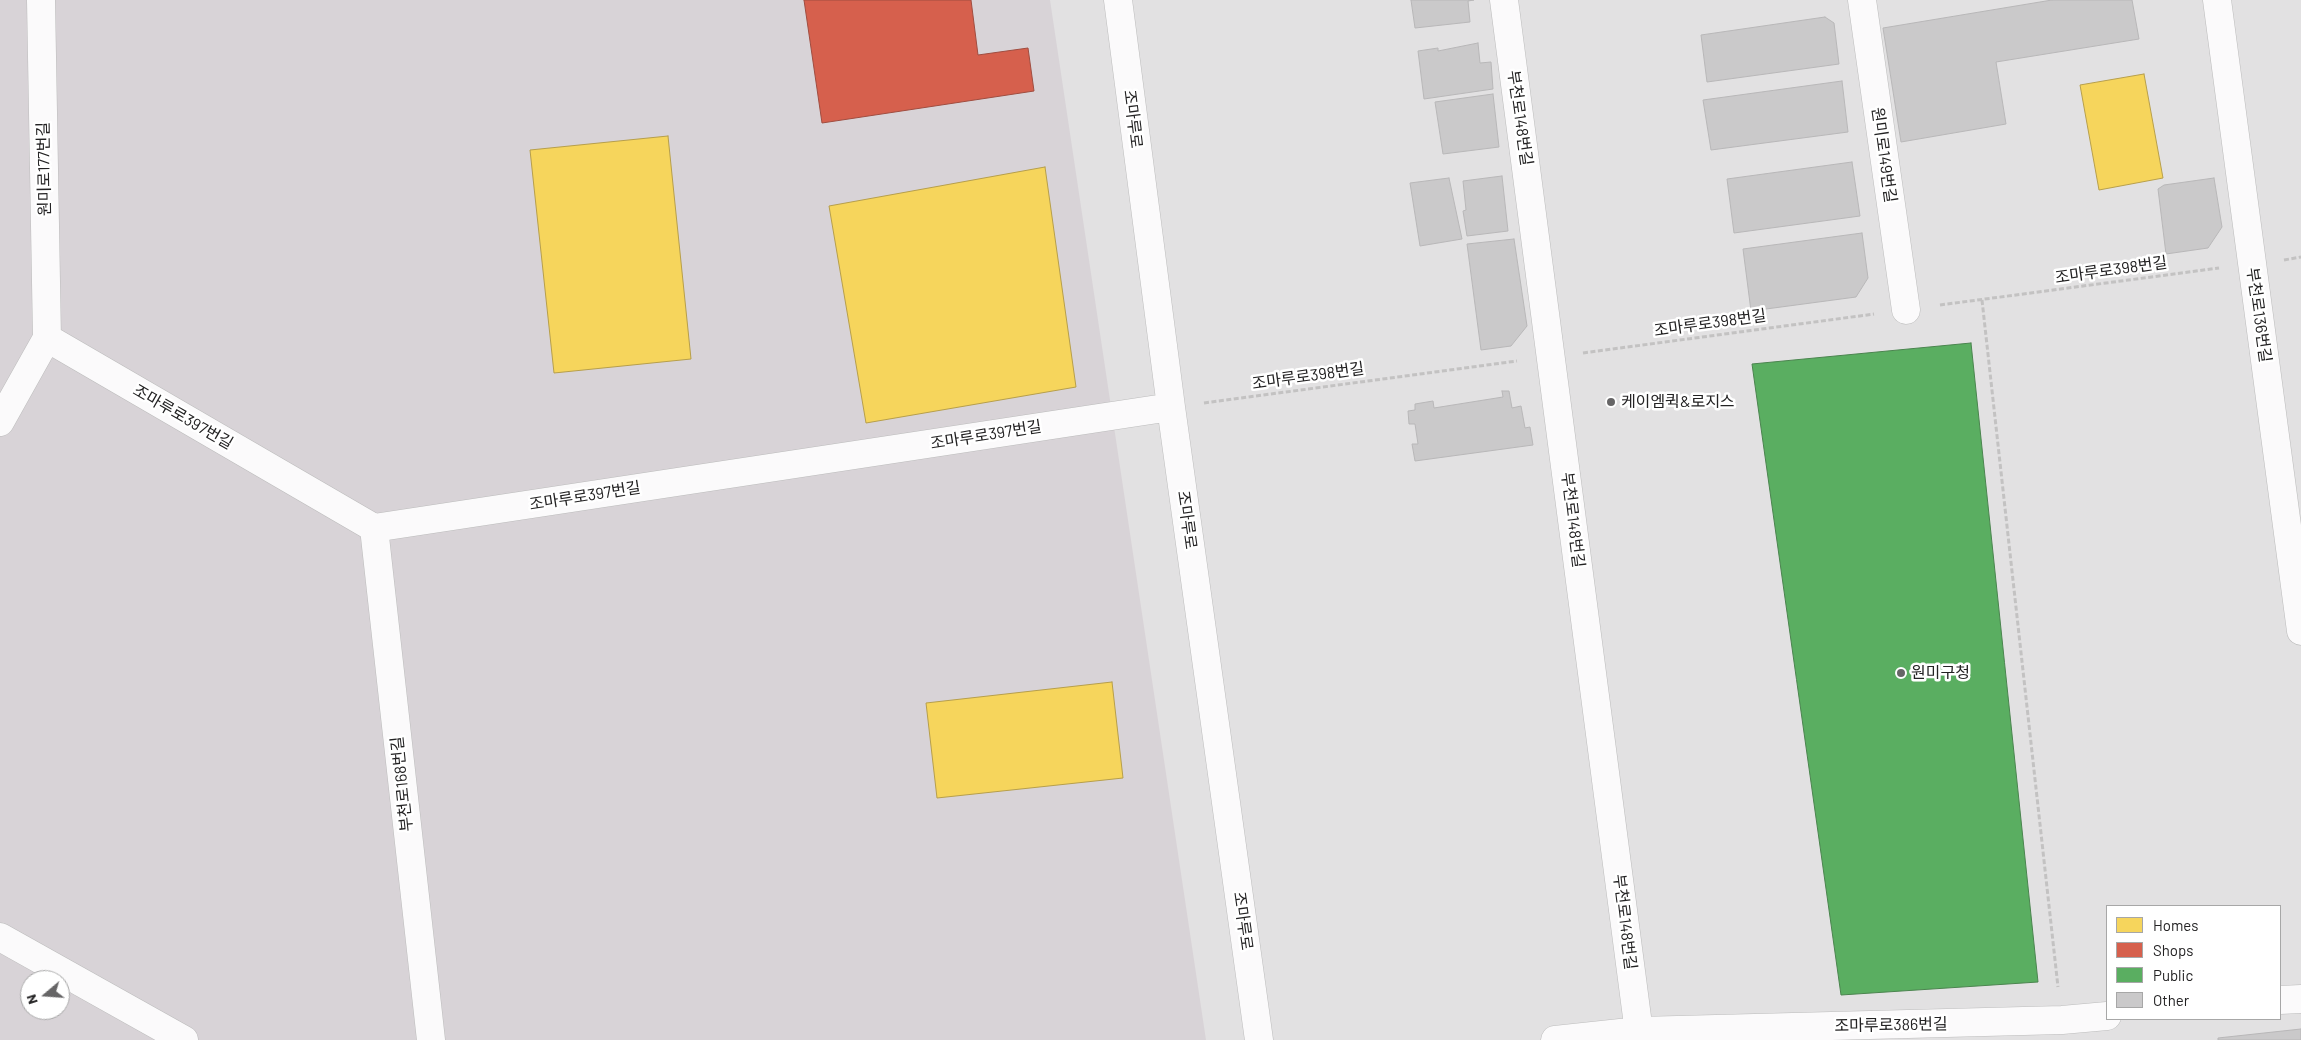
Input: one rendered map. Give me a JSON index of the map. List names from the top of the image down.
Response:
{
  "streets": {
    "street": [
      "부천로148번길",
      "조마루로",
      "원미로149번길",
      "원미로177번길",
      "부천로136번길",
      "조마루로397번길",
      "부천로168번길",
      "조마루로386번길"
    ],
    "path": ["조마루로398번길"]
  },
  "crossings": [
    ["부천로148번길", "조마루로398번길"],
    ["부천로148번길", "조마루로386번길"],
    ["조마루로", "조마루로398번길"],
    ["조마루로", "조마루로397번길"],
    ["원미로149번길", "조마루로398번길"],
    ["원미로177번길", "조마루로397번길"],
    ["조마루로398번길", "부천로136번길"],
    ["조마루로398번길", "조마루로397번길"],
    ["조마루로397번길", "부천로168번길"]
  ],
  "places": ["케이엠퀵&로지스", "원미구청"],
  "legend": [
    "Homes",
    "Shops",
    "Public",
    "Other"
  ],
  "north": "left"
}
